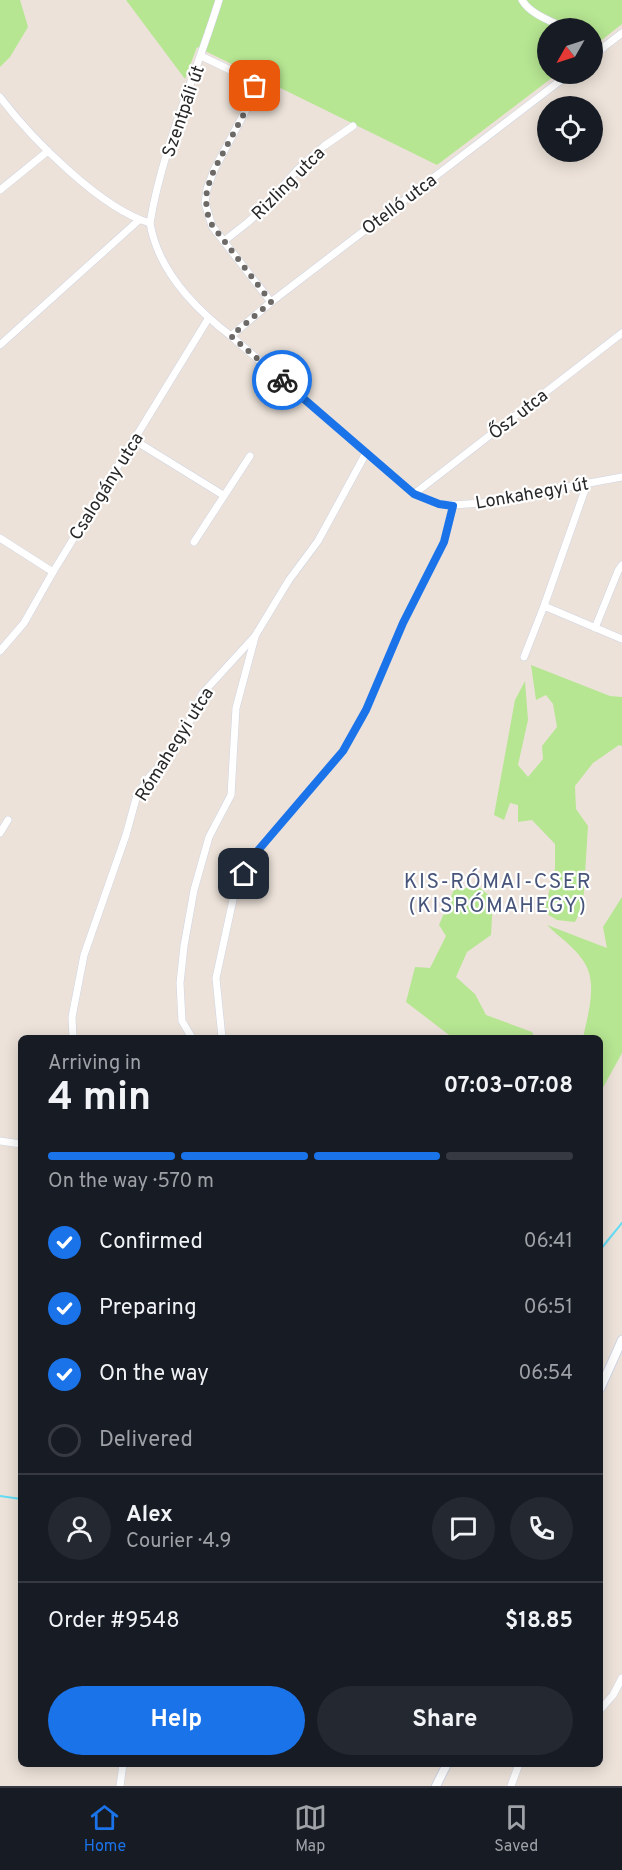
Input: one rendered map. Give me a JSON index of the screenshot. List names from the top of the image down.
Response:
{
  "streets": {
    "street": [
      "Szentpáli út",
      "Rizling utca",
      "Otelló utca",
      "Ősz utca",
      "Csalogány utca",
      "Lonkahegyi út",
      "Rómahegyi utca"
    ]
  },
  "crossings": [
    ["Szentpáli út", "Lonkahegyi út"],
    ["Otelló utca", "Lonkahegyi út"],
    ["Ősz utca", "Lonkahegyi út"],
    ["Csalogány utca", "Lonkahegyi út"],
    ["Lonkahegyi út", "Rómahegyi utca"]
  ],
  "districts": ["KIS-RÓMAI-CSER (KISRÓMAHEGY)"],
  "north": "bottom left",
  "page": {
    "heading": ["4 min", "Arriving in", "07:03–07:08"],
    "panel": [
      "Alex",
      "Courier · 4.9",
      "Order #9548",
      "$18.85"
    ],
    "bar": "On the way · 570 m",
    "list": [
      ["Confirmed", "06:41"],
      ["Preparing", "06:51"],
      ["On the way", "06:54"],
      "Delivered"
    ],
    "buttons": ["Help", "Share"],
    "tabs": ["Home", "Map", "Saved"]
  }
}
